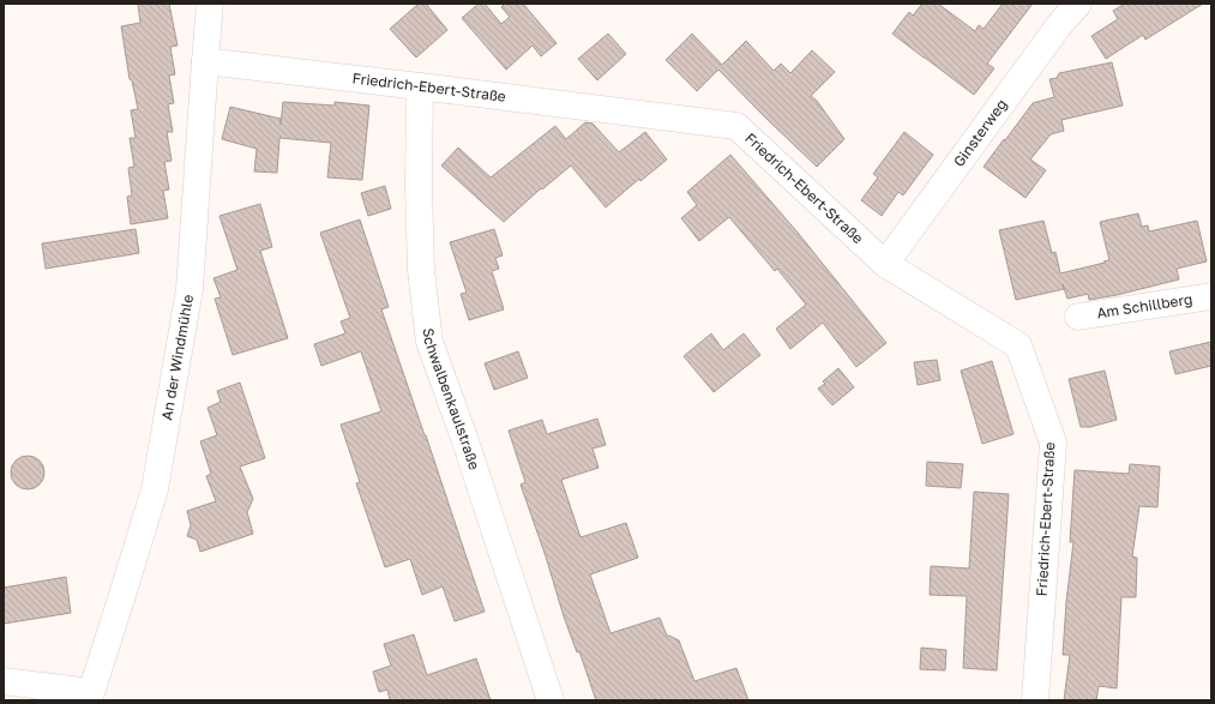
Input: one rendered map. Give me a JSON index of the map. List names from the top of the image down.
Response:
{
  "streets": {
    "street": [
      "Friedrich-Ebert-Straße",
      "Ginsterweg",
      "Am Schillberg",
      "An der Windmühle",
      "Schwalbenkaulstraße"
    ]
  },
  "crossings": [
    ["Friedrich-Ebert-Straße", "Ginsterweg"],
    ["Friedrich-Ebert-Straße", "An der Windmühle"],
    ["Friedrich-Ebert-Straße", "Schwalbenkaulstraße"]
  ]
}
